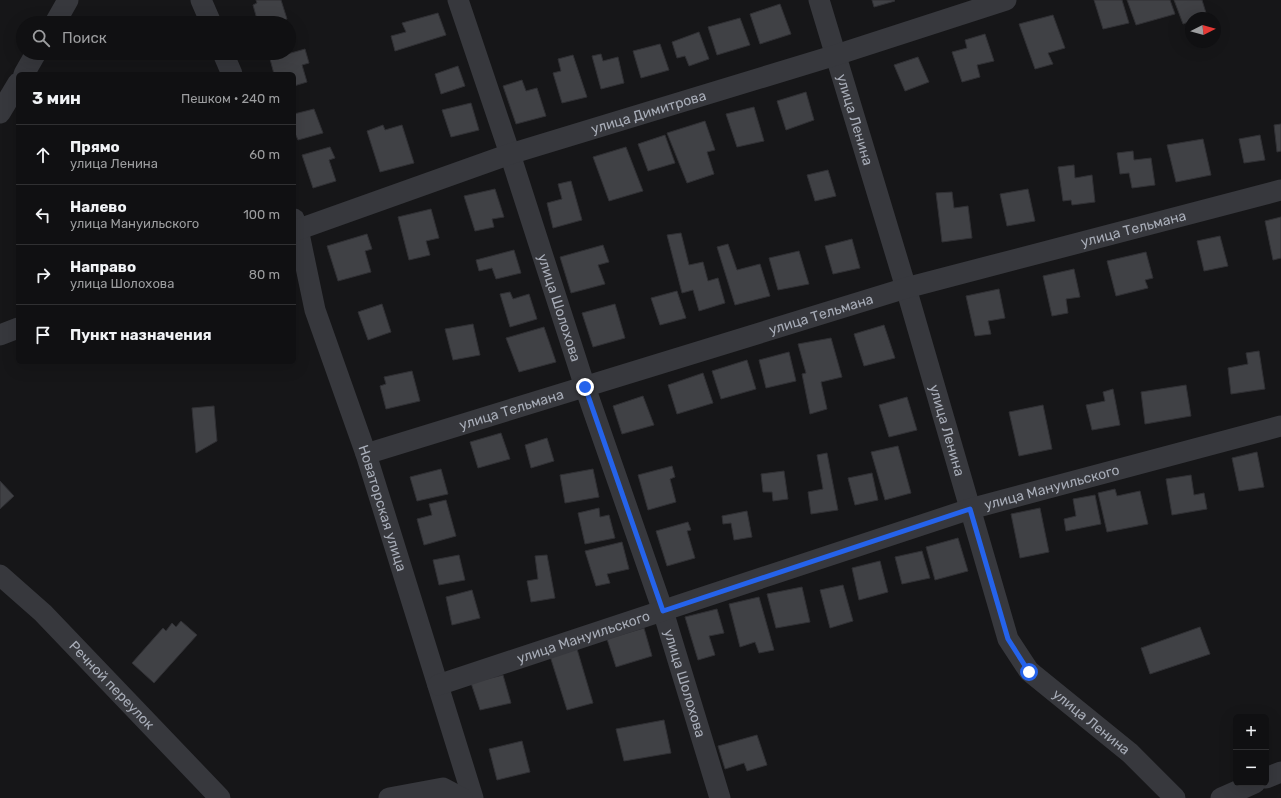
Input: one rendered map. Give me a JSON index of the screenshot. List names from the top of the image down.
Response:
{
  "streets": {
    "street": [
      "улица Димитрова",
      "улица Ленина",
      "улица Тельмана",
      "улица Шолохова",
      "улица Мануильского",
      "Новаторская улица",
      "Речной переулок"
    ]
  },
  "crossings": [
    ["улица Димитрова", "улица Ленина"],
    ["улица Димитрова", "улица Шолохова"],
    ["улица Ленина", "улица Тельмана"],
    ["улица Ленина", "улица Мануильского"],
    ["улица Тельмана", "улица Шолохова"],
    ["улица Тельмана", "Новаторская улица"],
    ["улица Шолохова", "улица Мануильского"],
    ["улица Мануильского", "Новаторская улица"]
  ],
  "north": "right",
  "page": {
    "search": "Поиск",
    "heading": ["3 мин", "Пешком · 240 m"],
    "list": [
      ["Прямо", "улица Ленина", "60 m"],
      ["Налево", "улица Мануильского", "100 m"],
      ["Направо", "улица Шолохова", "80 m"],
      "Пункт назначения"
    ],
    "map_buttons": ["+", "−"]
  }
}
